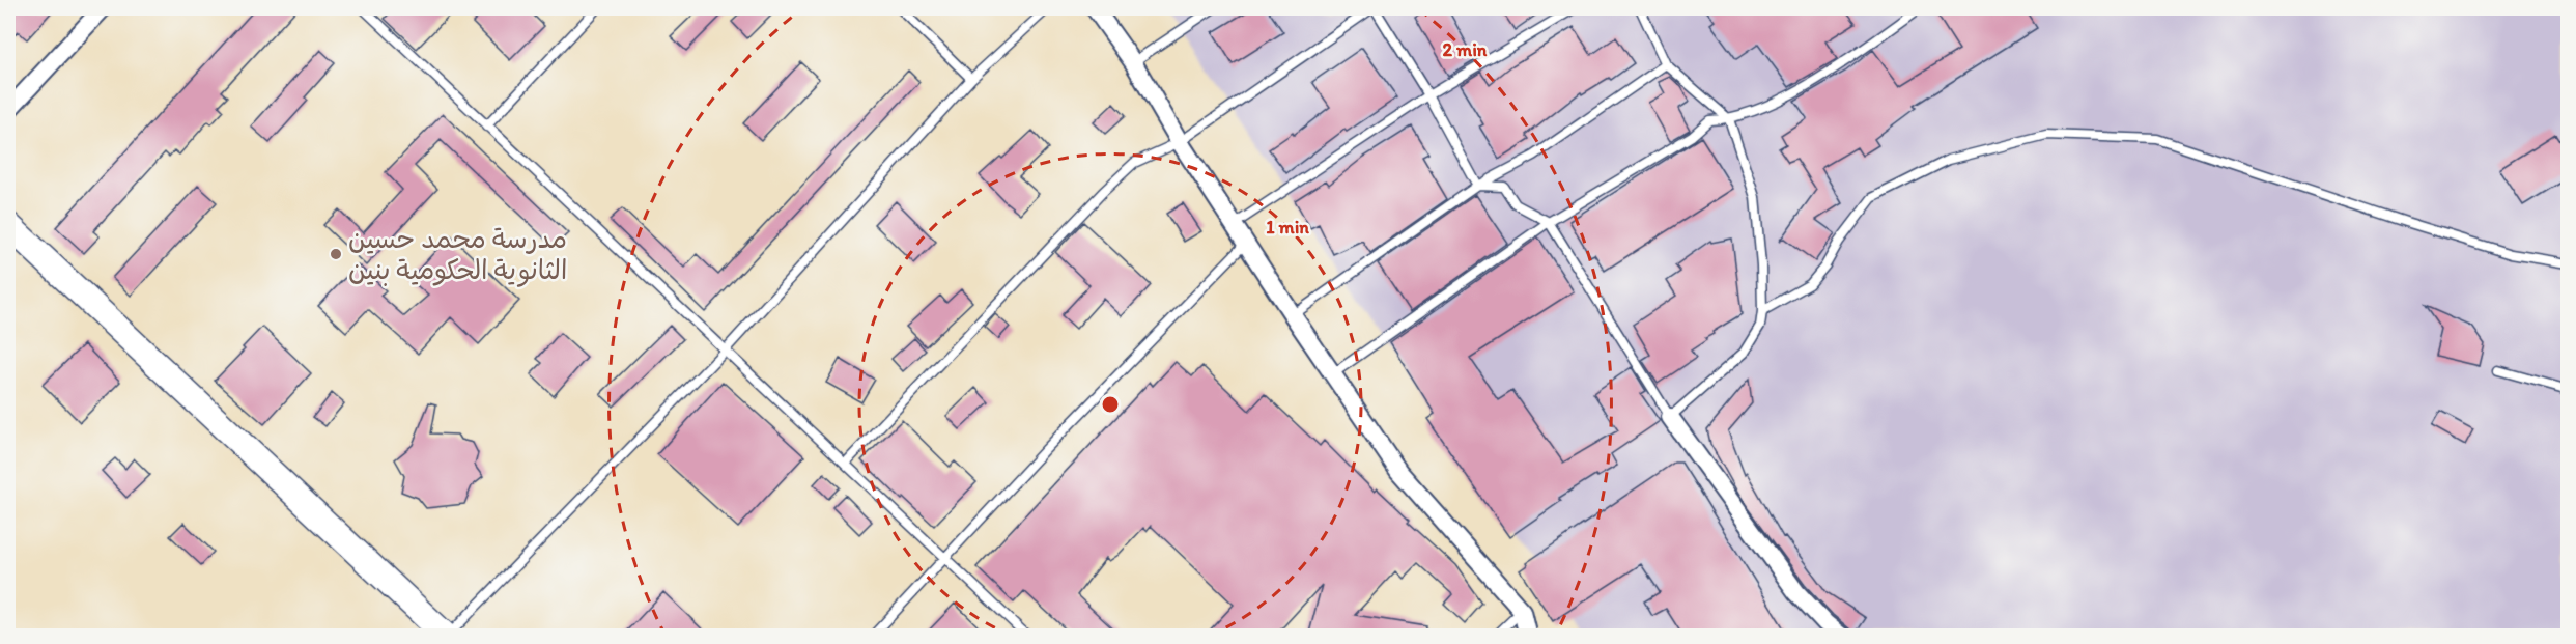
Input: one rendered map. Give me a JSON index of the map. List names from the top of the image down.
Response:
{
  "places": ["مدرسة محمد حسين الثانوية الحكومية بنين"],
  "rings": ["2 min", "1 min"]
}
